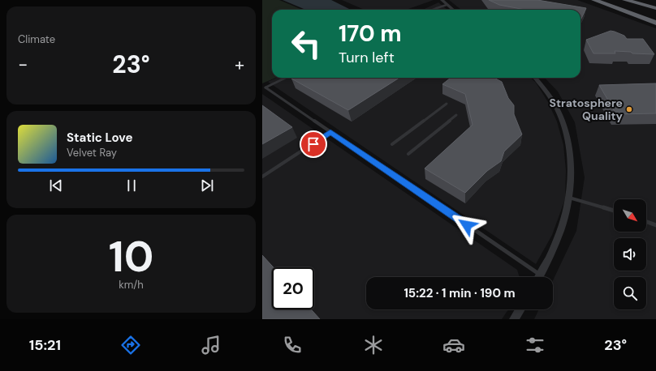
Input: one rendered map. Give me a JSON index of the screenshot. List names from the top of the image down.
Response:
{
  "places": ["Stratosphere Quality"],
  "north": "bottom right",
  "page": {
    "tile": [
      "Climate",
      ["10", "km/h"]
    ],
    "turn": ["170 m", "Turn left"],
    "heat": ["−", "23°", "+"],
    "song": ["Static Love", "Velvet Ray"],
    "limit": "20",
    "trip": "15:22 · 1 min · 190 m",
    "tabs": ["15:21", "23°"]
  }
}
